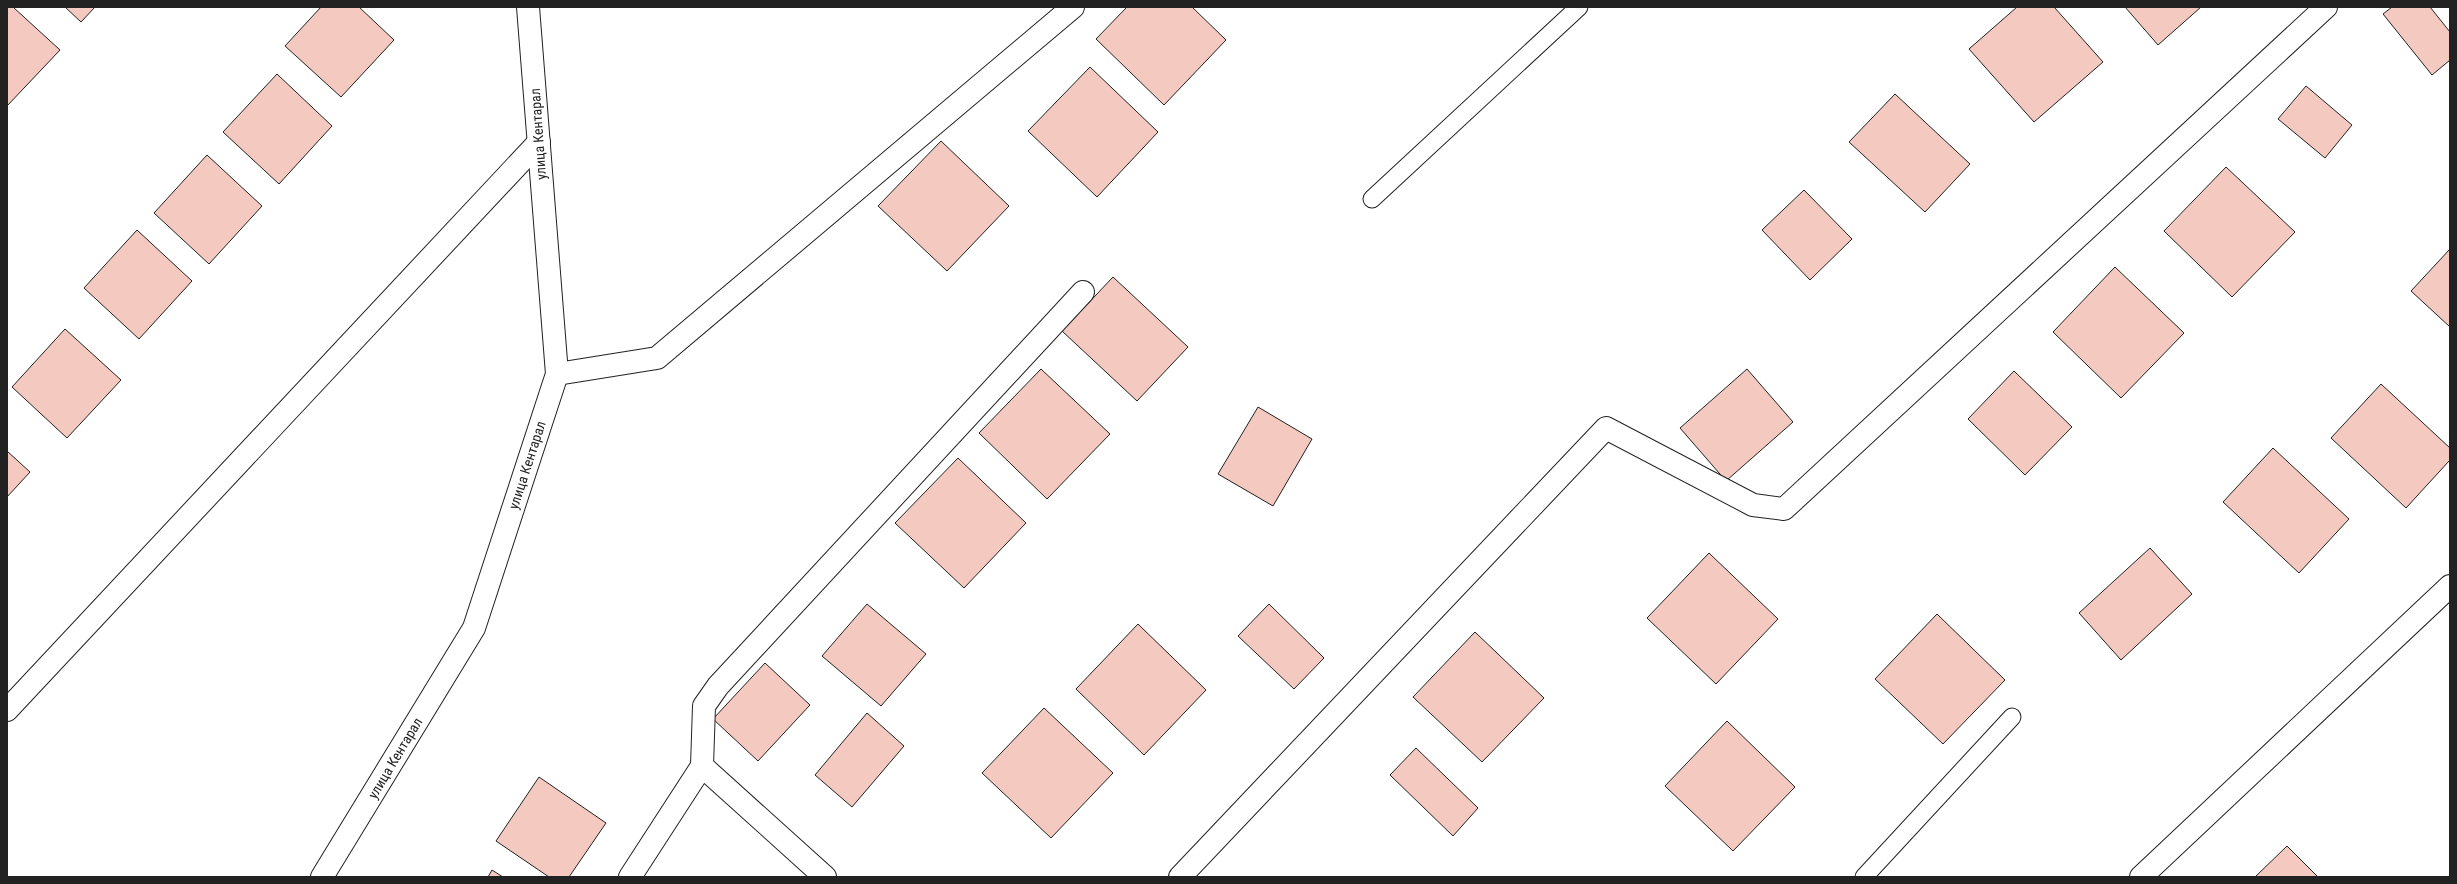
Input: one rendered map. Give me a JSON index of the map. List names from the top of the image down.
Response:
{
  "streets": {
    "street": ["улица Кентарал"]
  }
}
